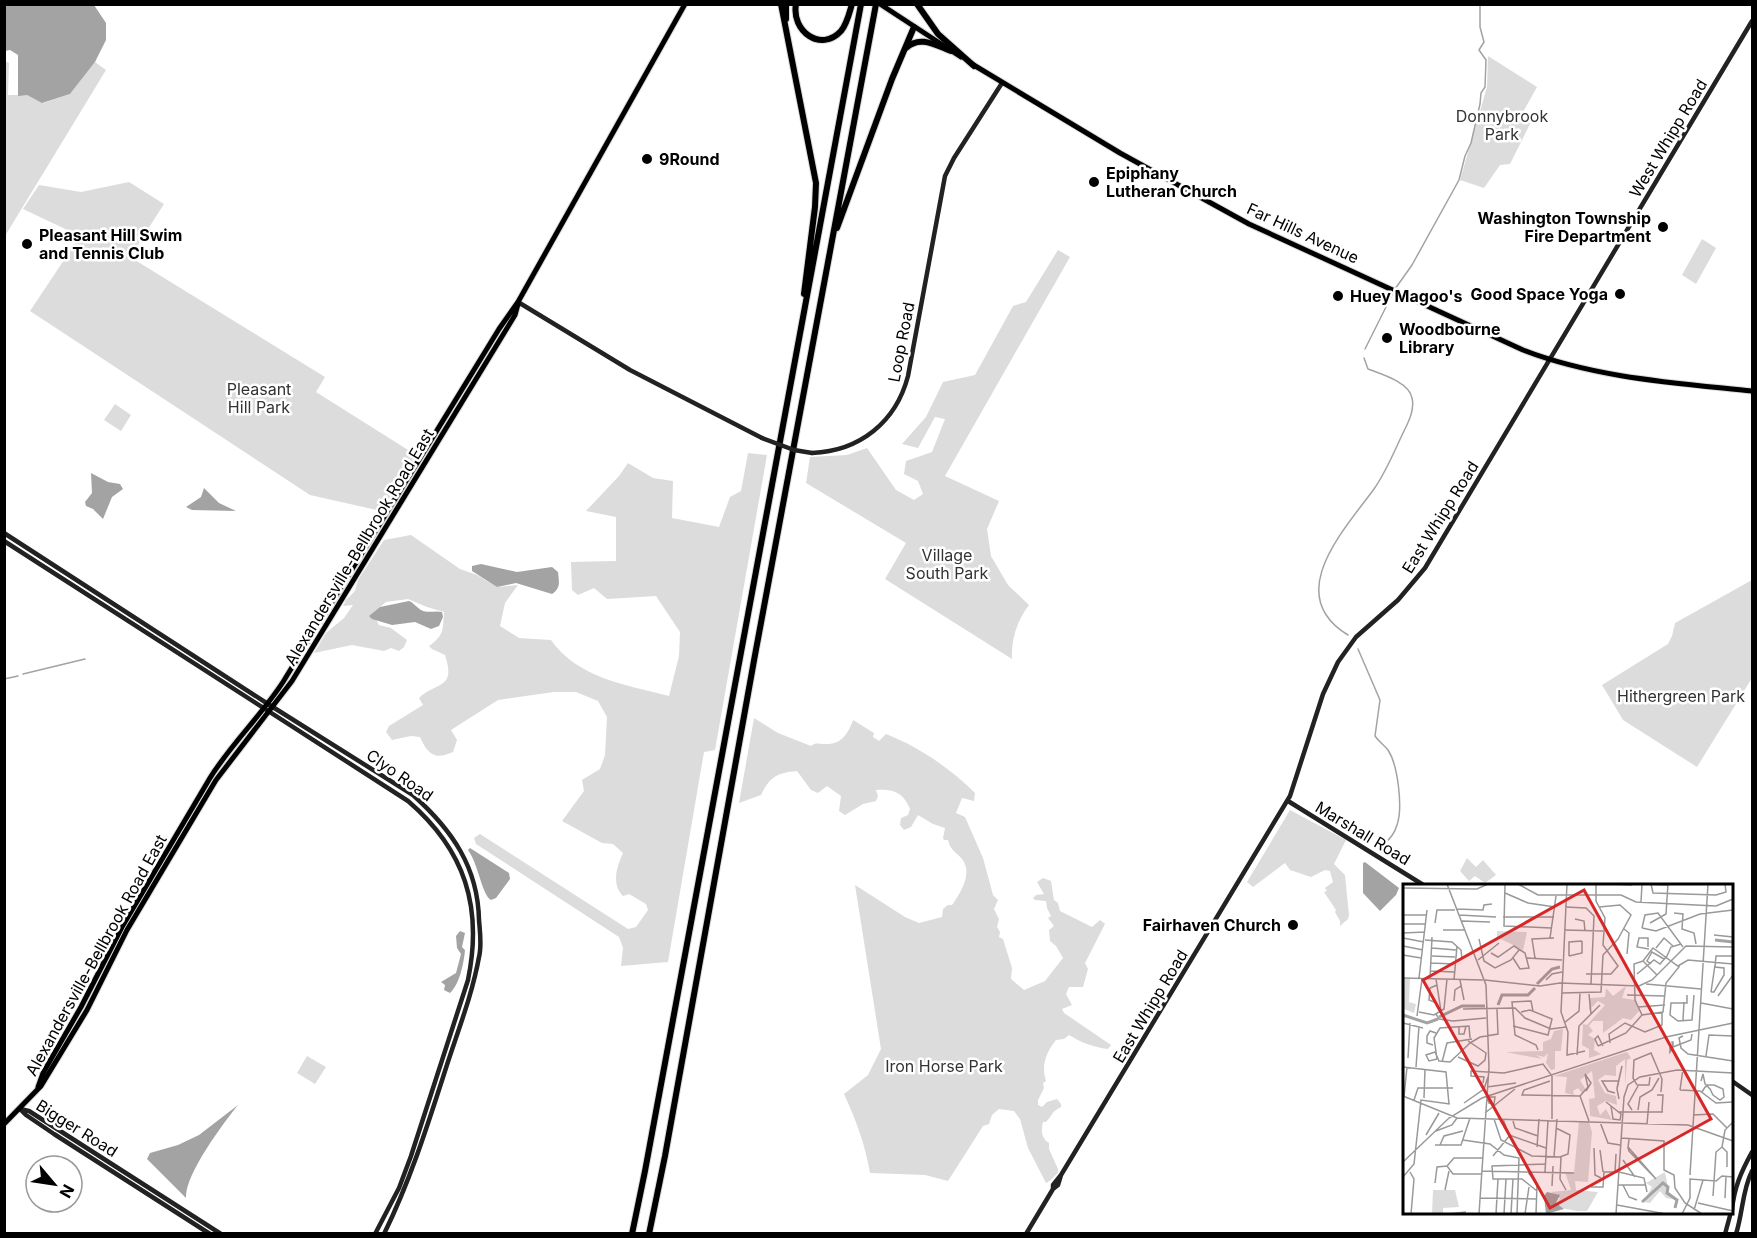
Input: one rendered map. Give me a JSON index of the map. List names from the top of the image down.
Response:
{
  "streets": {
    "main road": ["Far Hills Avenue", "Alexandersville-Bellbrook Road East"],
    "street": [
      "West Whipp Road",
      "Loop Road",
      "East Whipp Road",
      "Clyo Road",
      "Marshall Road",
      "Bigger Road"
    ]
  },
  "crossings": [
    ["West Whipp Road", "Far Hills Avenue"],
    ["West Whipp Road", "East Whipp Road"],
    ["Far Hills Avenue", "Loop Road"],
    ["Far Hills Avenue", "East Whipp Road"],
    ["Loop Road", "Alexandersville-Bellbrook Road East"],
    ["East Whipp Road", "Marshall Road"],
    ["Alexandersville-Bellbrook Road East", "Clyo Road"],
    ["Alexandersville-Bellbrook Road East", "Bigger Road"]
  ],
  "parks": [
    "Donnybrook Park",
    "Pleasant Hill Park",
    "Village South Park",
    "Hithergreen Park",
    "Iron Horse Park"
  ],
  "places": [
    "9Round",
    "Epiphany Lutheran Church",
    "Washington Township Fire Department",
    "Pleasant Hill Swim and Tennis Club",
    "Good Space Yoga",
    "Huey Magoo's",
    "Woodbourne Library",
    "Fairhaven Church"
  ],
  "north": "bottom right"
}
